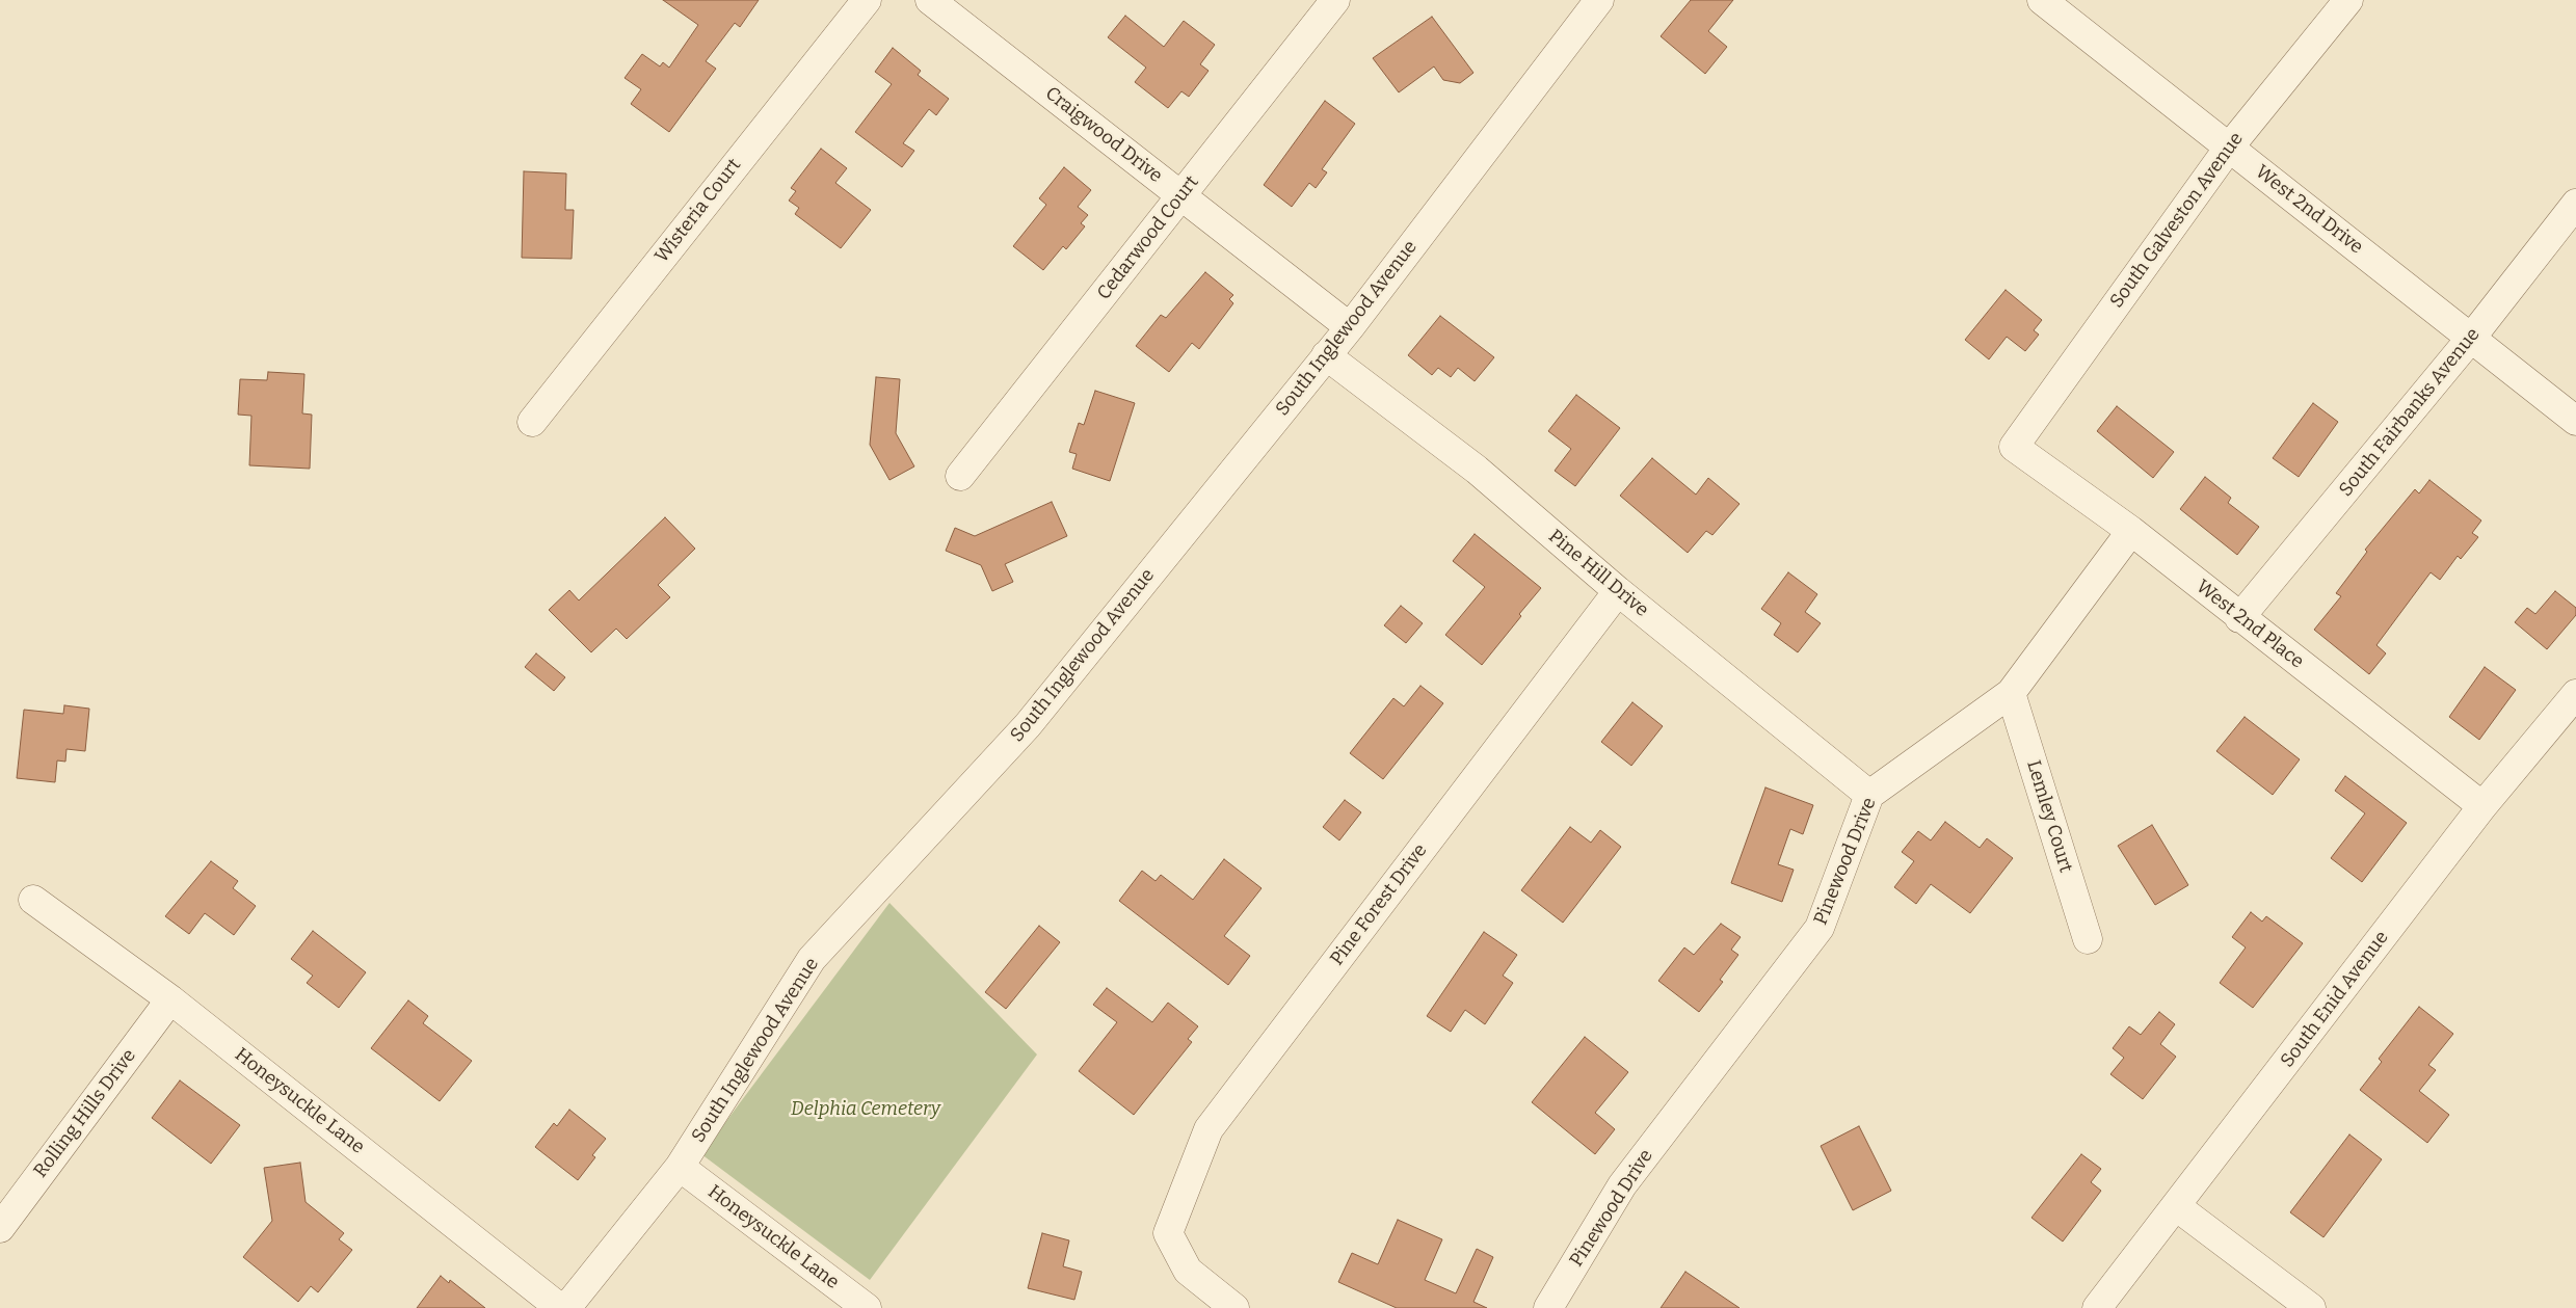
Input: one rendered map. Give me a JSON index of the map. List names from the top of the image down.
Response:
{
  "streets": {
    "street": [
      "Craigwood Drive",
      "West 2nd Drive",
      "Wisteria Court",
      "South Galveston Avenue",
      "Cedarwood Court",
      "South Inglewood Avenue",
      "South Fairbanks Avenue",
      "Pine Hill Drive",
      "West 2nd Place",
      "Lemley Court",
      "Pinewood Drive",
      "Pine Forest Drive",
      "South Enid Avenue",
      "Honeysuckle Lane",
      "Rolling Hills Drive"
    ]
  },
  "crossings": [
    ["Craigwood Drive", "Cedarwood Court"],
    ["Craigwood Drive", "South Inglewood Avenue"],
    ["West 2nd Drive", "South Galveston Avenue"],
    ["West 2nd Drive", "South Fairbanks Avenue"],
    ["South Galveston Avenue", "West 2nd Place"],
    ["South Inglewood Avenue", "Pine Hill Drive"],
    ["South Inglewood Avenue", "Honeysuckle Lane"],
    ["South Fairbanks Avenue", "West 2nd Place"],
    ["Pine Hill Drive", "Pinewood Drive"],
    ["Pine Hill Drive", "Pine Forest Drive"],
    ["West 2nd Place", "Pinewood Drive"],
    ["West 2nd Place", "South Enid Avenue"],
    ["Lemley Court", "Pinewood Drive"],
    ["Honeysuckle Lane", "Rolling Hills Drive"]
  ],
  "parks": ["Delphia Cemetery"]
}
